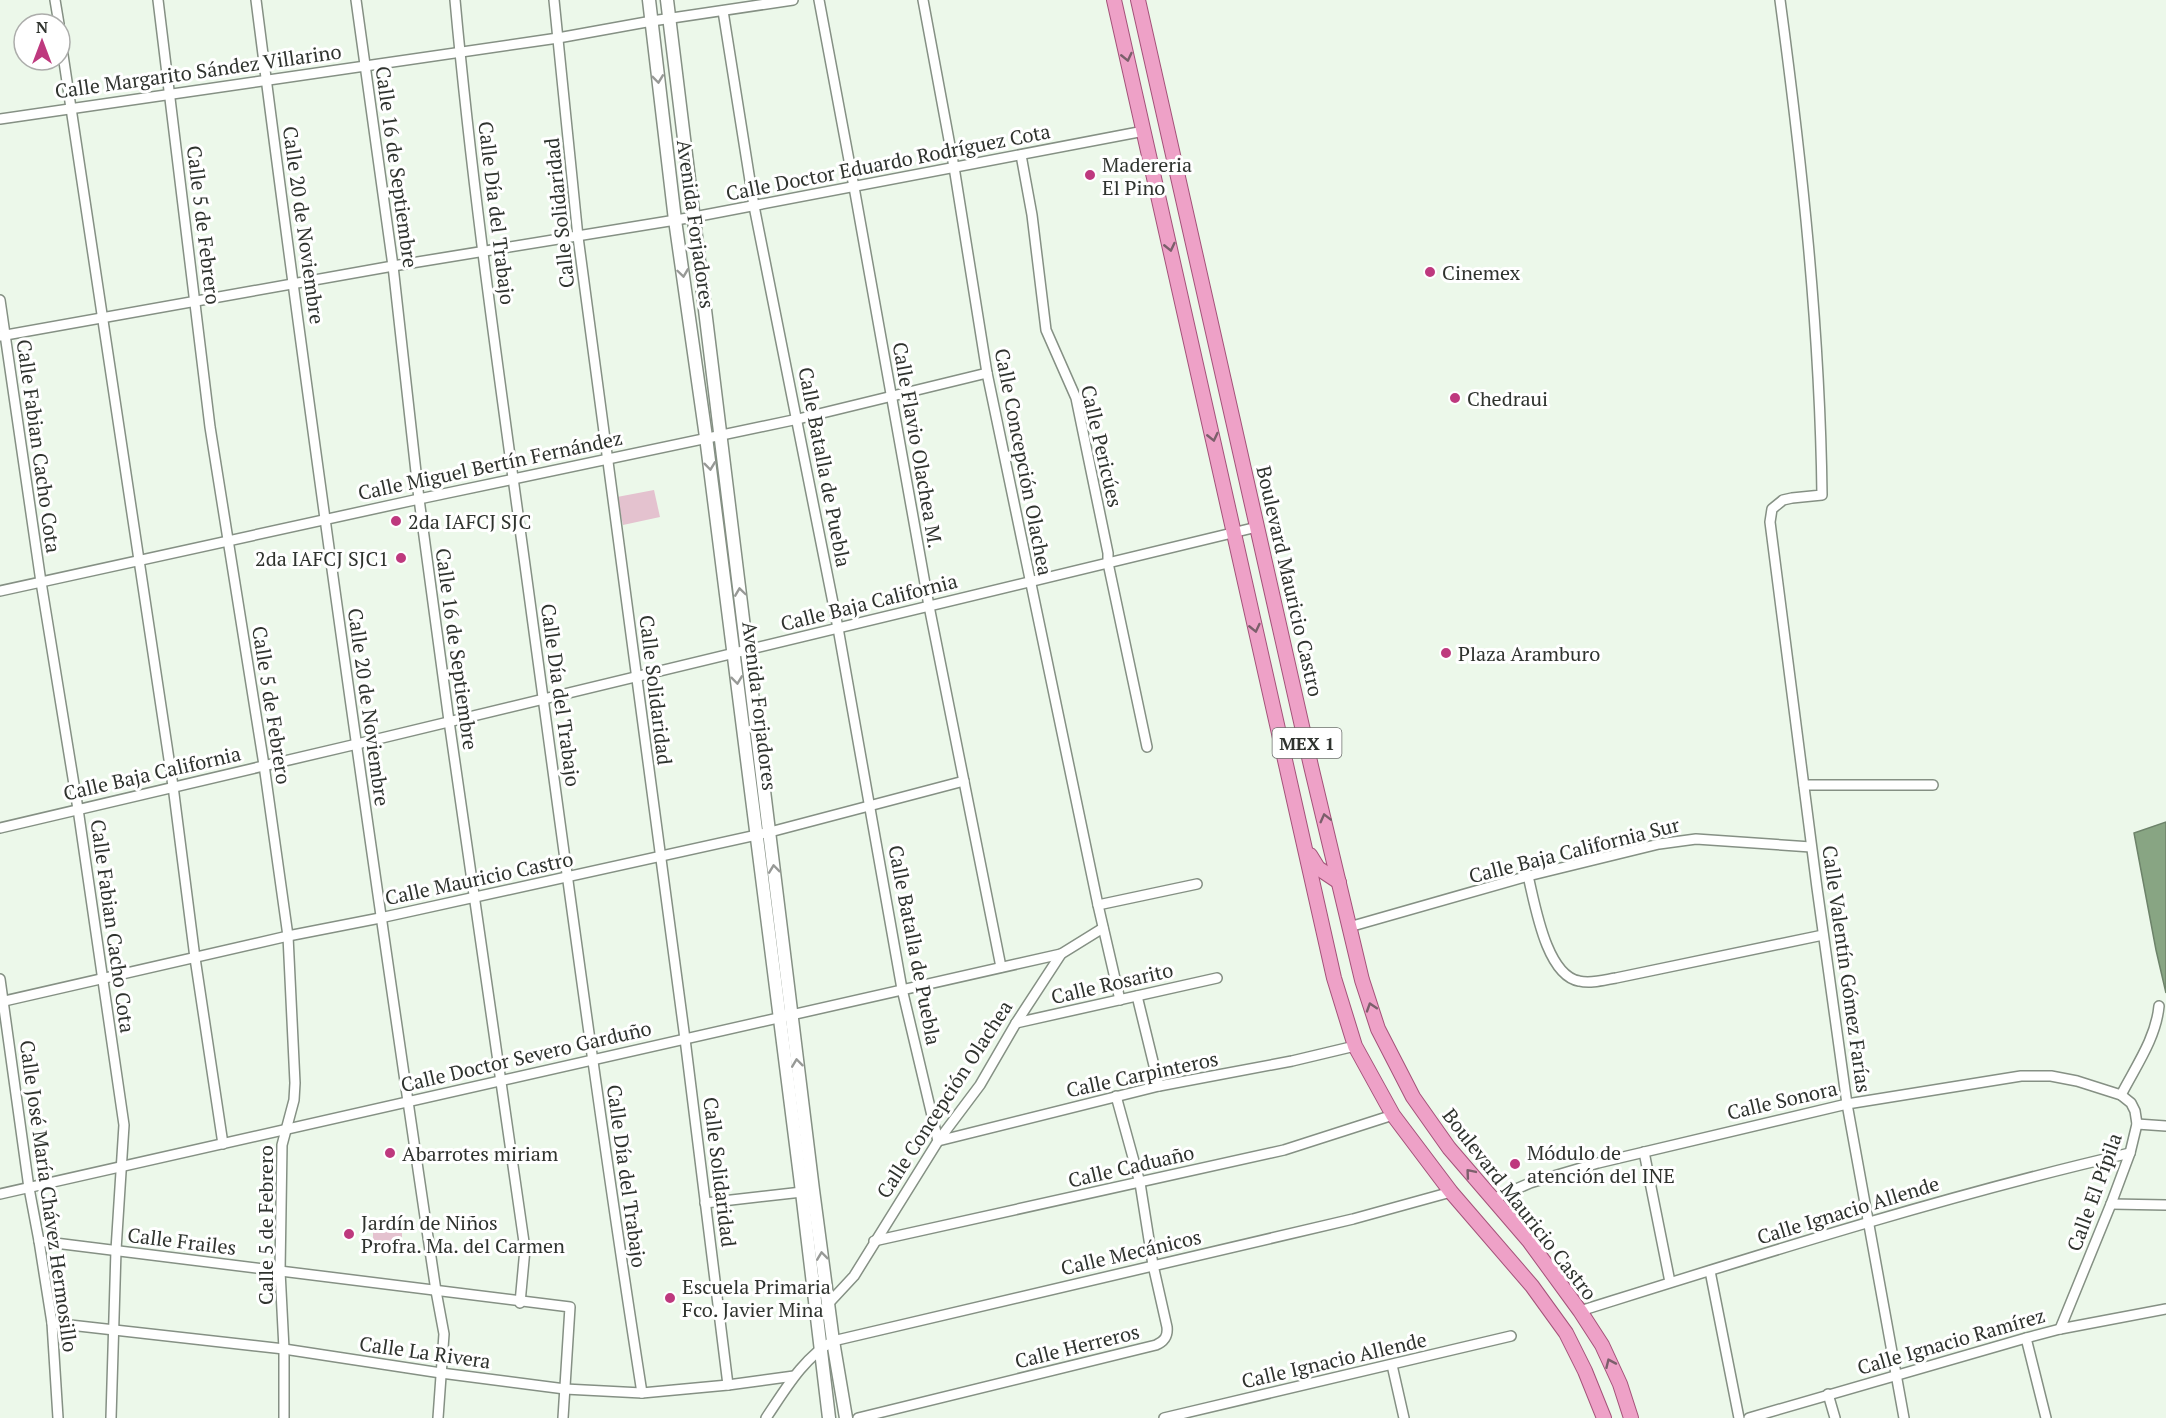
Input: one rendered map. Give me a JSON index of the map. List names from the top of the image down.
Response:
{
  "streets": {
    "main road": ["Avenida Forjadores", "Boulevard Mauricio Castro", "MEX 1"],
    "street": [
      "Calle Margarito Sández Villarino",
      "Calle Doctor Eduardo Rodríguez Cota",
      "Calle 16 de Septiembre",
      "Calle Día del Trabajo",
      "Calle Solidaridad",
      "Calle 5 de Febrero",
      "Calle 20 de Noviembre",
      "Calle Flavio Olachea M.",
      "Calle Fabian Cacho Cota",
      "Calle Pericúes",
      "Calle Concepción Olachea",
      "Calle Miguel Bertín Fernández",
      "Calle Batalla de Puebla",
      "Calle Baja California",
      "Calle Baja California Sur",
      "Calle Mauricio Castro",
      "Calle Valentín Gómez Farías",
      "Calle Rosarito",
      "Calle Doctor Severo Garduño",
      "Calle Carpinteros",
      "Calle Sonora",
      "Calle Caduaño",
      "Calle El Pípila",
      "Calle José María Chávez Hermosillo",
      "Calle Ignacio Allende",
      "Calle Frailes",
      "Calle Mecánicos",
      "Calle Ignacio Ramírez",
      "Calle Herreros",
      "Calle La Rivera"
    ]
  },
  "crossings": [
    ["Calle Margarito Sández Villarino", "Calle 16 de Septiembre"],
    ["Calle Margarito Sández Villarino", "Calle Día del Trabajo"],
    ["Calle Margarito Sández Villarino", "Calle Solidaridad"],
    ["Calle Margarito Sández Villarino", "Avenida Forjadores"],
    ["Calle Margarito Sández Villarino", "Calle 5 de Febrero"],
    ["Calle Margarito Sández Villarino", "Calle 20 de Noviembre"],
    ["Calle Margarito Sández Villarino", "Calle Batalla de Puebla"],
    ["Calle Doctor Eduardo Rodríguez Cota", "Calle 16 de Septiembre"],
    ["Calle Doctor Eduardo Rodríguez Cota", "Calle Día del Trabajo"],
    ["Calle Doctor Eduardo Rodríguez Cota", "Calle Solidaridad"],
    ["Calle Doctor Eduardo Rodríguez Cota", "Avenida Forjadores"],
    ["Calle Doctor Eduardo Rodríguez Cota", "Calle 5 de Febrero"],
    ["Calle Doctor Eduardo Rodríguez Cota", "Calle 20 de Noviembre"],
    ["Calle Doctor Eduardo Rodríguez Cota", "Calle Flavio Olachea M."],
    ["Calle Doctor Eduardo Rodríguez Cota", "Calle Fabian Cacho Cota"],
    ["Calle Doctor Eduardo Rodríguez Cota", "Calle Pericúes"],
    ["Calle Doctor Eduardo Rodríguez Cota", "Calle Concepción Olachea"],
    ["Calle Doctor Eduardo Rodríguez Cota", "Calle Batalla de Puebla"],
    ["Calle Doctor Eduardo Rodríguez Cota", "Boulevard Mauricio Castro"],
    ["Calle 16 de Septiembre", "Calle Miguel Bertín Fernández"],
    ["Calle 16 de Septiembre", "Calle Baja California"],
    ["Calle 16 de Septiembre", "Calle Mauricio Castro"],
    ["Calle 16 de Septiembre", "Calle Doctor Severo Garduño"],
    ["Calle 16 de Septiembre", "Calle Frailes"],
    ["Calle Día del Trabajo", "Calle Miguel Bertín Fernández"],
    ["Calle Día del Trabajo", "Calle Baja California"],
    ["Calle Día del Trabajo", "Calle Mauricio Castro"],
    ["Calle Día del Trabajo", "Calle Doctor Severo Garduño"],
    ["Calle Día del Trabajo", "Calle La Rivera"],
    ["Calle Solidaridad", "Calle Miguel Bertín Fernández"],
    ["Calle Solidaridad", "Calle Baja California"],
    ["Calle Solidaridad", "Calle Mauricio Castro"],
    ["Calle Solidaridad", "Calle Doctor Severo Garduño"],
    ["Calle Solidaridad", "Calle La Rivera"],
    ["Avenida Forjadores", "Calle Concepción Olachea"],
    ["Avenida Forjadores", "Calle Miguel Bertín Fernández"],
    ["Avenida Forjadores", "Calle Baja California"],
    ["Avenida Forjadores", "Calle Mauricio Castro"],
    ["Avenida Forjadores", "Calle Doctor Severo Garduño"],
    ["Avenida Forjadores", "Calle Mecánicos"],
    ["Calle 5 de Febrero", "Calle Miguel Bertín Fernández"],
    ["Calle 5 de Febrero", "Calle Baja California"],
    ["Calle 5 de Febrero", "Calle Mauricio Castro"],
    ["Calle 5 de Febrero", "Calle Doctor Severo Garduño"],
    ["Calle 5 de Febrero", "Calle Frailes"],
    ["Calle 5 de Febrero", "Calle La Rivera"],
    ["Calle 20 de Noviembre", "Calle Miguel Bertín Fernández"],
    ["Calle 20 de Noviembre", "Calle Baja California"],
    ["Calle 20 de Noviembre", "Calle Mauricio Castro"],
    ["Calle 20 de Noviembre", "Calle Doctor Severo Garduño"],
    ["Calle 20 de Noviembre", "Calle Frailes"],
    ["Calle 20 de Noviembre", "Calle La Rivera"],
    ["Calle Flavio Olachea M.", "Calle Miguel Bertín Fernández"],
    ["Calle Flavio Olachea M.", "Calle Baja California"],
    ["Calle Flavio Olachea M.", "Calle Mauricio Castro"],
    ["Calle Flavio Olachea M.", "Calle Doctor Severo Garduño"],
    ["Calle Fabian Cacho Cota", "Calle Miguel Bertín Fernández"],
    ["Calle Fabian Cacho Cota", "Calle Baja California"],
    ["Calle Fabian Cacho Cota", "Calle Mauricio Castro"],
    ["Calle Fabian Cacho Cota", "Calle Doctor Severo Garduño"],
    ["Calle Fabian Cacho Cota", "Calle Frailes"],
    ["Calle Fabian Cacho Cota", "Calle La Rivera"],
    ["Calle Pericúes", "Calle Baja California"],
    ["Calle Concepción Olachea", "Calle Miguel Bertín Fernández"],
    ["Calle Concepción Olachea", "Calle Batalla de Puebla"],
    ["Calle Concepción Olachea", "Calle Baja California"],
    ["Calle Concepción Olachea", "Calle Rosarito"],
    ["Calle Concepción Olachea", "Calle Doctor Severo Garduño"],
    ["Calle Concepción Olachea", "Calle Carpinteros"],
    ["Calle Concepción Olachea", "Calle Caduaño"],
    ["Calle Miguel Bertín Fernández", "Calle Batalla de Puebla"],
    ["Calle Batalla de Puebla", "Calle Baja California"],
    ["Calle Batalla de Puebla", "Calle Mauricio Castro"],
    ["Calle Batalla de Puebla", "Calle Doctor Severo Garduño"],
    ["Calle Batalla de Puebla", "Calle Carpinteros"],
    ["Boulevard Mauricio Castro", "Calle Baja California"],
    ["Boulevard Mauricio Castro", "Calle Baja California Sur"],
    ["Boulevard Mauricio Castro", "Calle Carpinteros"],
    ["Boulevard Mauricio Castro", "Calle Sonora"],
    ["Boulevard Mauricio Castro", "Calle Caduaño"],
    ["Boulevard Mauricio Castro", "Calle Ignacio Allende"],
    ["Boulevard Mauricio Castro", "Calle Mecánicos"],
    ["Calle Baja California Sur", "Calle Valentín Gómez Farías"],
    ["Calle Mauricio Castro", "Calle José María Chávez Hermosillo"],
    ["Calle Valentín Gómez Farías", "Calle Sonora"],
    ["Calle Valentín Gómez Farías", "Calle Ignacio Allende"],
    ["Calle Valentín Gómez Farías", "Calle Ignacio Ramírez"],
    ["Calle Doctor Severo Garduño", "Calle José María Chávez Hermosillo"],
    ["Calle Carpinteros", "Calle Herreros"],
    ["Calle Sonora", "Calle El Pípila"],
    ["Calle Caduaño", "Calle Herreros"],
    ["Calle El Pípila", "Calle Ignacio Allende"],
    ["Calle El Pípila", "Calle Ignacio Ramírez"],
    ["Calle José María Chávez Hermosillo", "Calle Frailes"],
    ["Calle José María Chávez Hermosillo", "Calle La Rivera"],
    ["Calle Frailes", "Calle La Rivera"],
    ["Calle Mecánicos", "Calle Herreros"]
  ],
  "places": [
    "Madereria El Pino",
    "Cinemex",
    "Chedraui",
    "2da IAFCJ SJC",
    "2da IAFCJ SJC1",
    "Plaza Aramburo",
    "Abarrotes miriam",
    "Módulo de atención del INE",
    "Jardín de Niños Profra. Ma. del Carmen",
    "Escuela Primaria Fco. Javier Mina"
  ],
  "north": "top"
}
